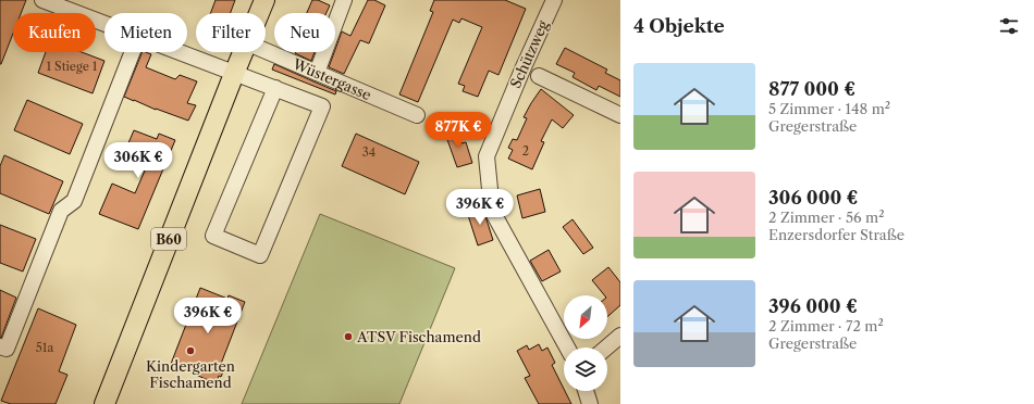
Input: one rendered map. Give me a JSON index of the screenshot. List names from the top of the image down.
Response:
{
  "streets": {
    "main road": ["B60"],
    "street": ["Schützweg", "Wüstergasse"]
  },
  "places": ["ATSV Fischamend", "Kindergarten Fischamend"],
  "house_numbers": [
    "1 Stiege 1",
    "2",
    "34",
    "51a"
  ],
  "north": "bottom left",
  "page": {
    "heading": "4 Objekte",
    "chip": [
      "Kaufen",
      "Mieten",
      "Filter",
      "Neu"
    ],
    "list": [
      {
        "name": "877 000 €",
        "note": "5 Zimmer · 148 m² · Gregerstraße"
      },
      {
        "name": "306 000 €",
        "note": "2 Zimmer · 56 m² · Enzersdorfer Straße"
      },
      {
        "name": "396 000 €",
        "note": "2 Zimmer · 72 m² · Gregerstraße"
      }
    ],
    "price": [
      "877K €",
      "306K €",
      "396K €",
      "396K €"
    ]
  }
}
